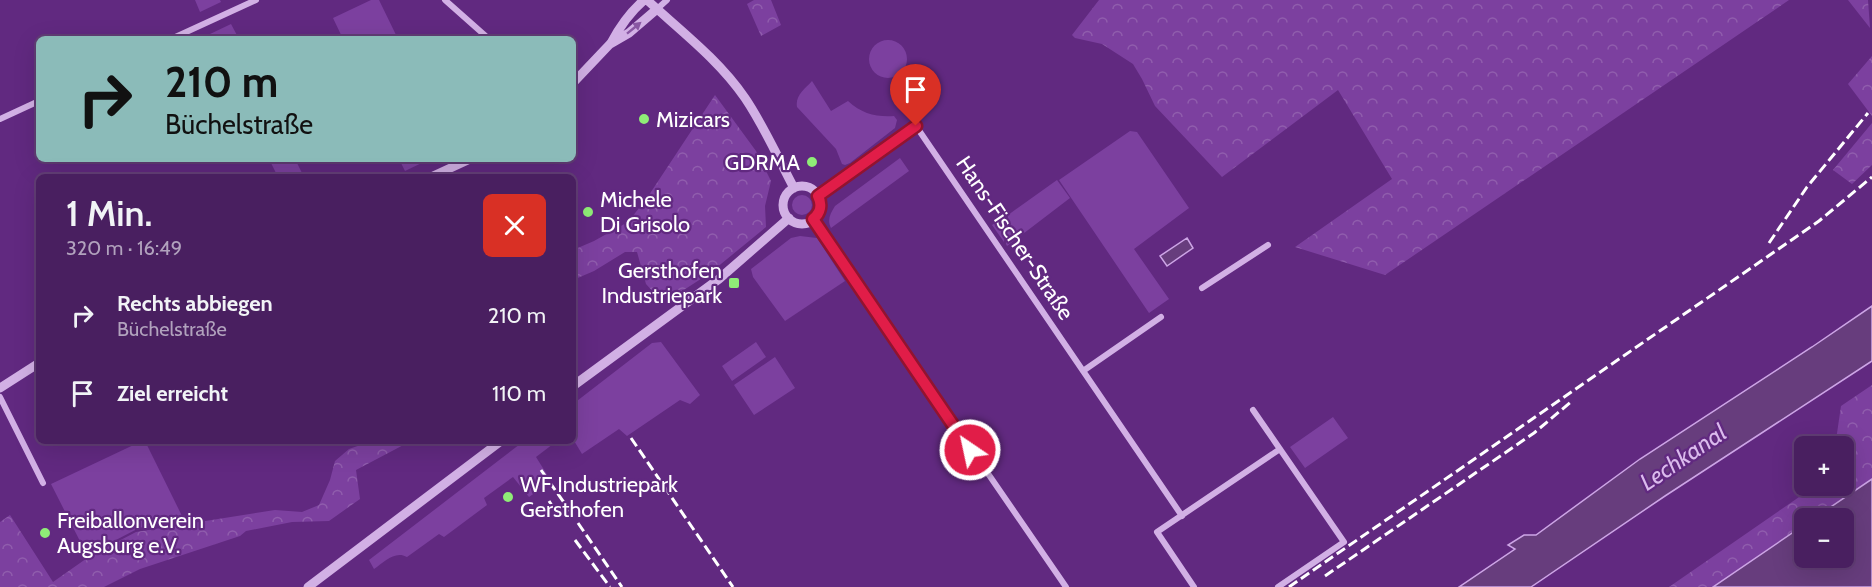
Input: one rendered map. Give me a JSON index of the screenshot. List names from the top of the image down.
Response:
{
  "streets": {
    "street": ["Hans-Fischer-Straße"]
  },
  "water": ["Lechkanal"],
  "places": {
    "other": [
      "Mizicars",
      "GDRMA",
      "Michele Di Grisolo",
      "WF Industriepark Gersthofen",
      "Freiballonverein Augsburg e.V."
    ],
    "transit": ["Gersthofen Industriepark"]
  },
  "page": {
    "turn": ["210 m", "Büchelstraße"],
    "heading": ["1 Min.", "320 m · 16:49"],
    "list": [
      {
        "name": "Rechts abbiegen",
        "note": "Büchelstraße",
        "value": "210 m"
      },
      {
        "name": "Ziel erreicht",
        "value": "110 m"
      }
    ],
    "map_buttons": ["+", "−"]
  }
}
